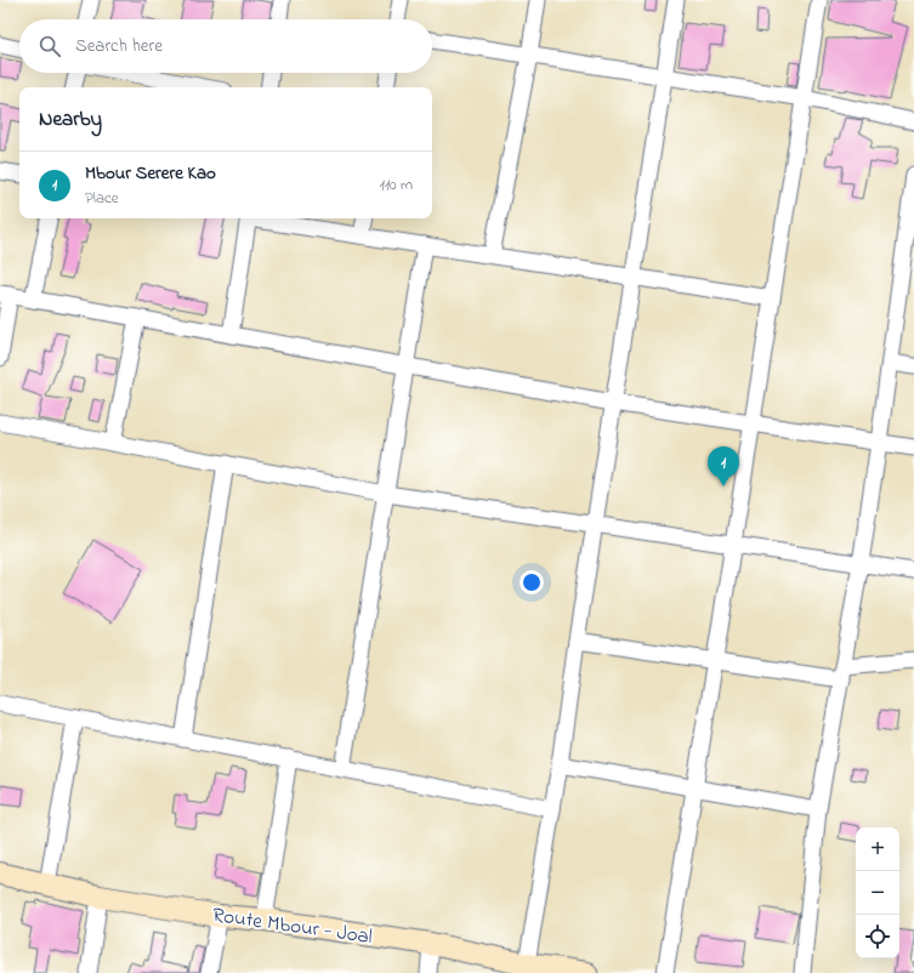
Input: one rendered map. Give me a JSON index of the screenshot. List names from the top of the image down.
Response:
{
  "streets": {
    "main road": ["Route Mbour - Joal"]
  },
  "page": {
    "search": "Search here",
    "heading": "Nearby",
    "list": [
      {
        "mark": "1",
        "name": "Mbour Serere Kao",
        "note": "Place",
        "value": "110 m"
      }
    ],
    "pins": "1",
    "map_buttons": ["+", "−"]
  }
}
